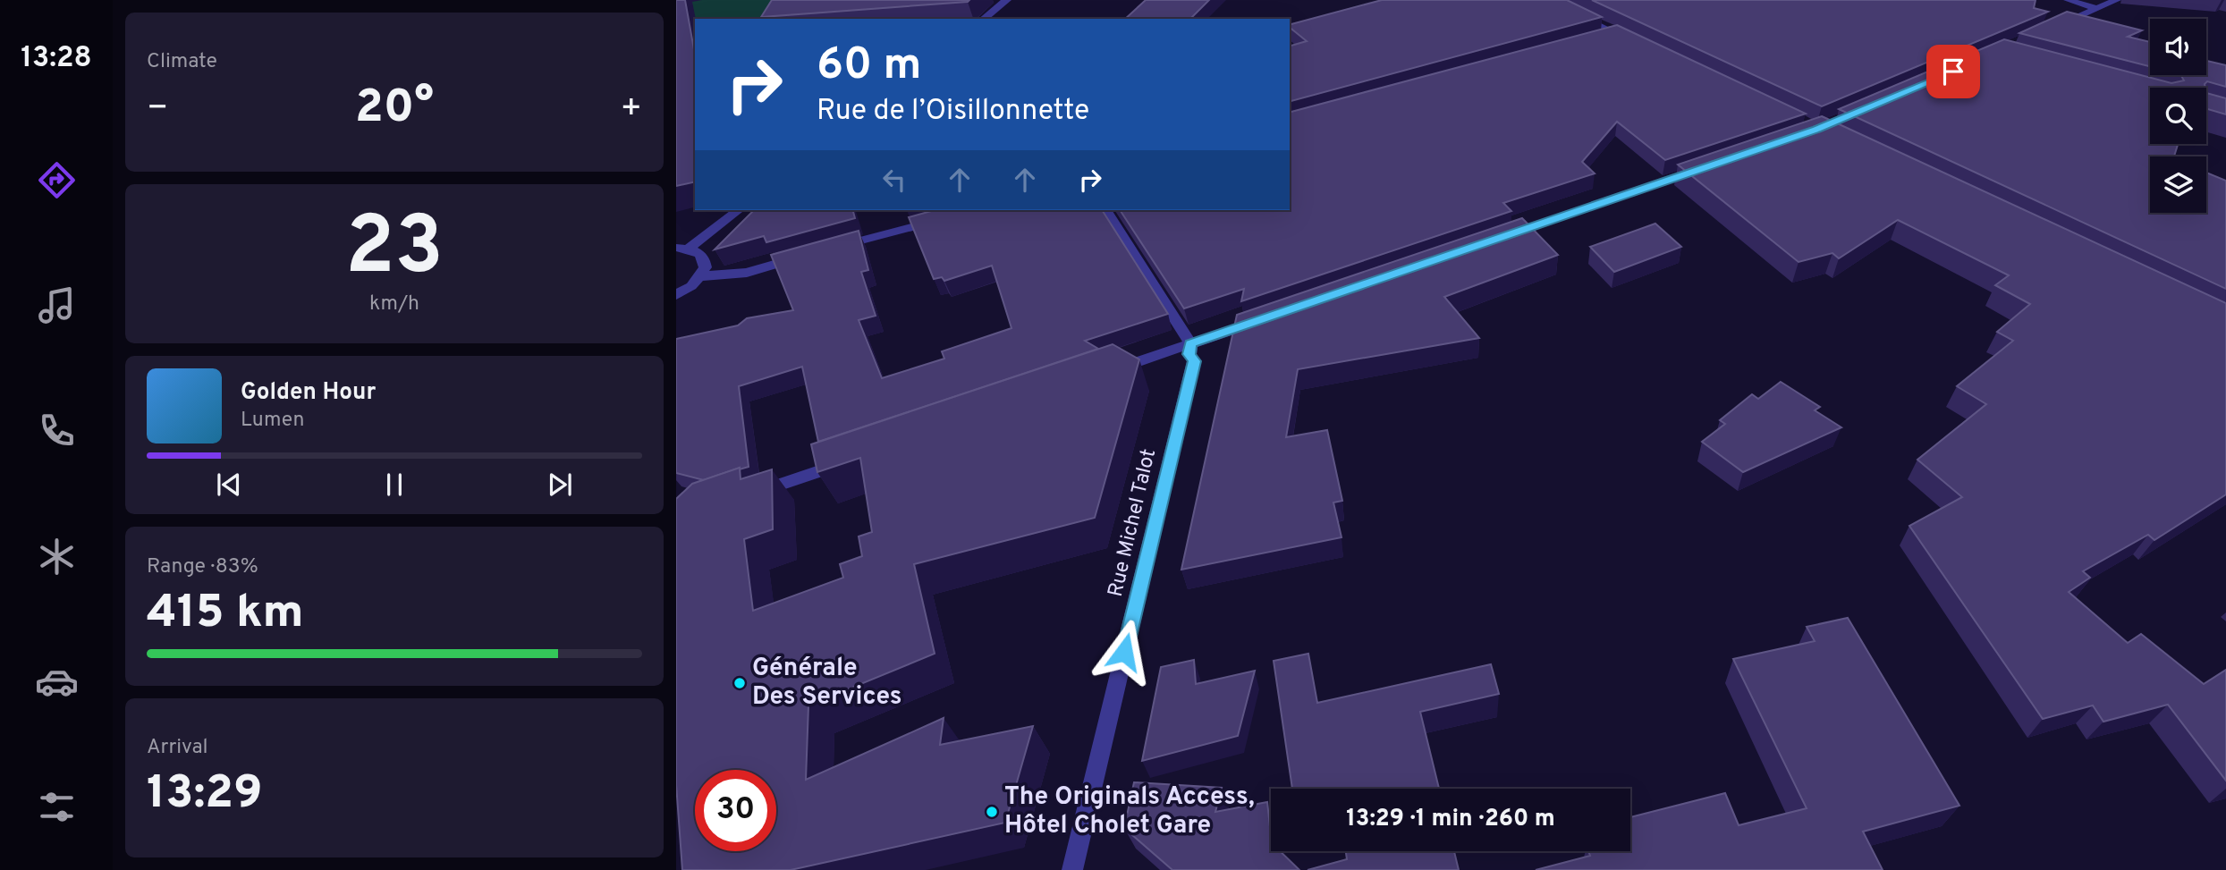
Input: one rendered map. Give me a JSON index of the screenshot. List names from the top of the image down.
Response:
{
  "streets": {
    "street": ["Rue Michel Talot"]
  },
  "places": ["Générale Des Services", "The Originals Access, Hôtel Cholet Gare"],
  "page": {
    "tabs": "13:28",
    "tile": [
      "Climate",
      ["23", "km/h"],
      ["Range · 83%", "415 km"],
      ["Arrival", "13:29"]
    ],
    "turn": ["60 m", "Rue de l’Oisillonnette"],
    "heat": ["−", "20°", "+"],
    "song": ["Golden Hour", "Lumen"],
    "limit": "30",
    "trip": "13:29 · 1 min · 260 m"
  }
}
